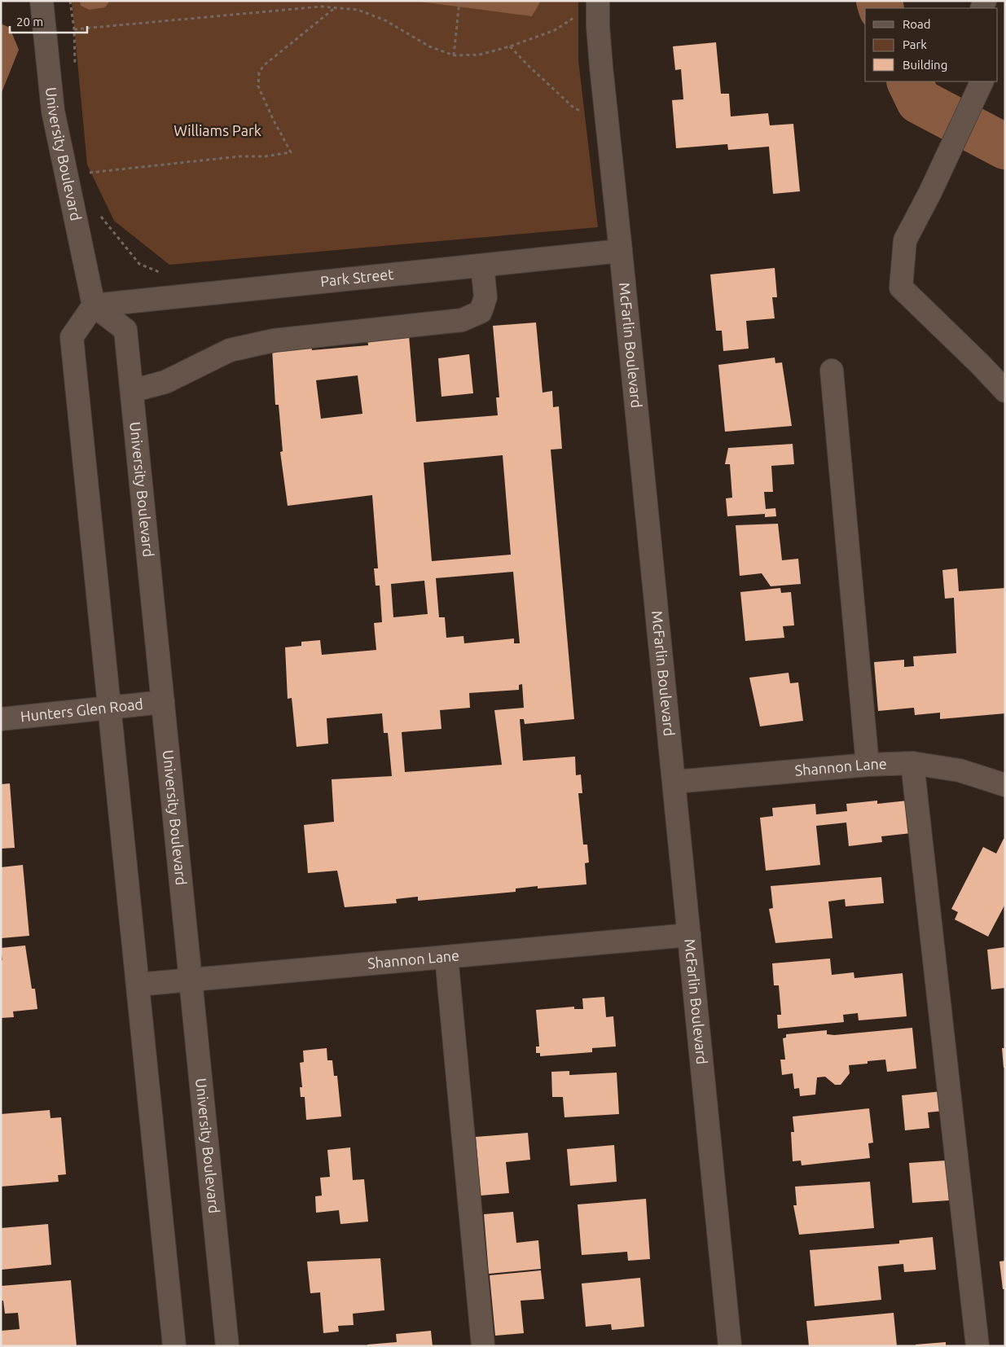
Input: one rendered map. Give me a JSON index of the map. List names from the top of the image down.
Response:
{
  "streets": {
    "street": [
      "University Boulevard",
      "Park Street",
      "McFarlin Boulevard",
      "Hunters Glen Road",
      "Shannon Lane"
    ]
  },
  "crossings": [
    ["University Boulevard", "Park Street"],
    ["University Boulevard", "Hunters Glen Road"],
    ["University Boulevard", "Shannon Lane"],
    ["Park Street", "McFarlin Boulevard"],
    ["McFarlin Boulevard", "Shannon Lane"]
  ],
  "parks": ["Williams Park"],
  "legend": ["Road", "Park", "Building"],
  "scale_bar": "20 m"
}
